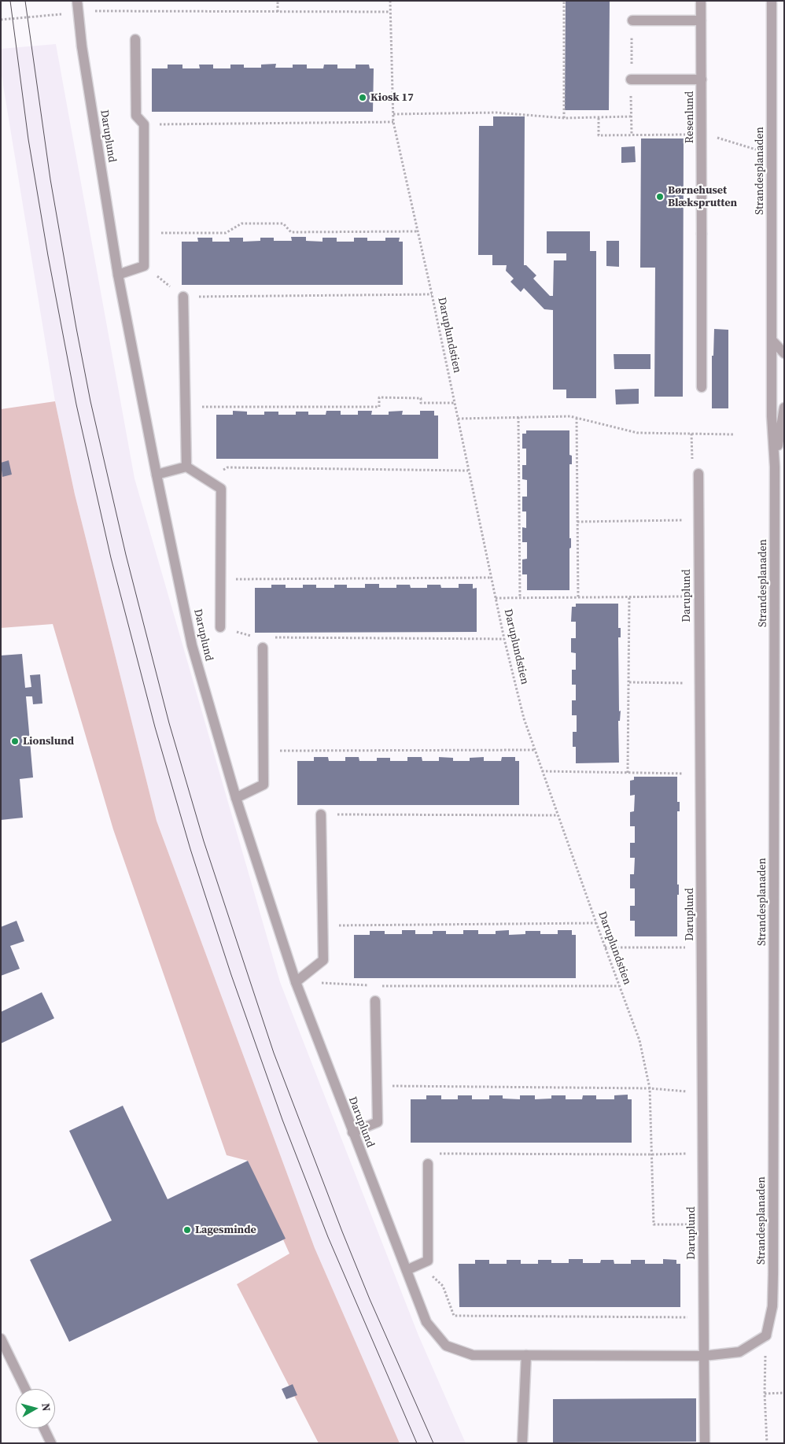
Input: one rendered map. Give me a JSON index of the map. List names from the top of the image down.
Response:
{
  "streets": {
    "street": ["Resenlund", "Daruplund", "Strandesplanaden"],
    "path": ["Daruplundstien"]
  },
  "crossings": [
    ["Daruplund", "Strandesplanaden"],
    ["Daruplund", "Daruplundstien"]
  ],
  "places": [
    "Kiosk 17",
    "Børnehuset Blæksprutten",
    "Lionslund",
    "Lagesminde"
  ],
  "north": "right"
}
